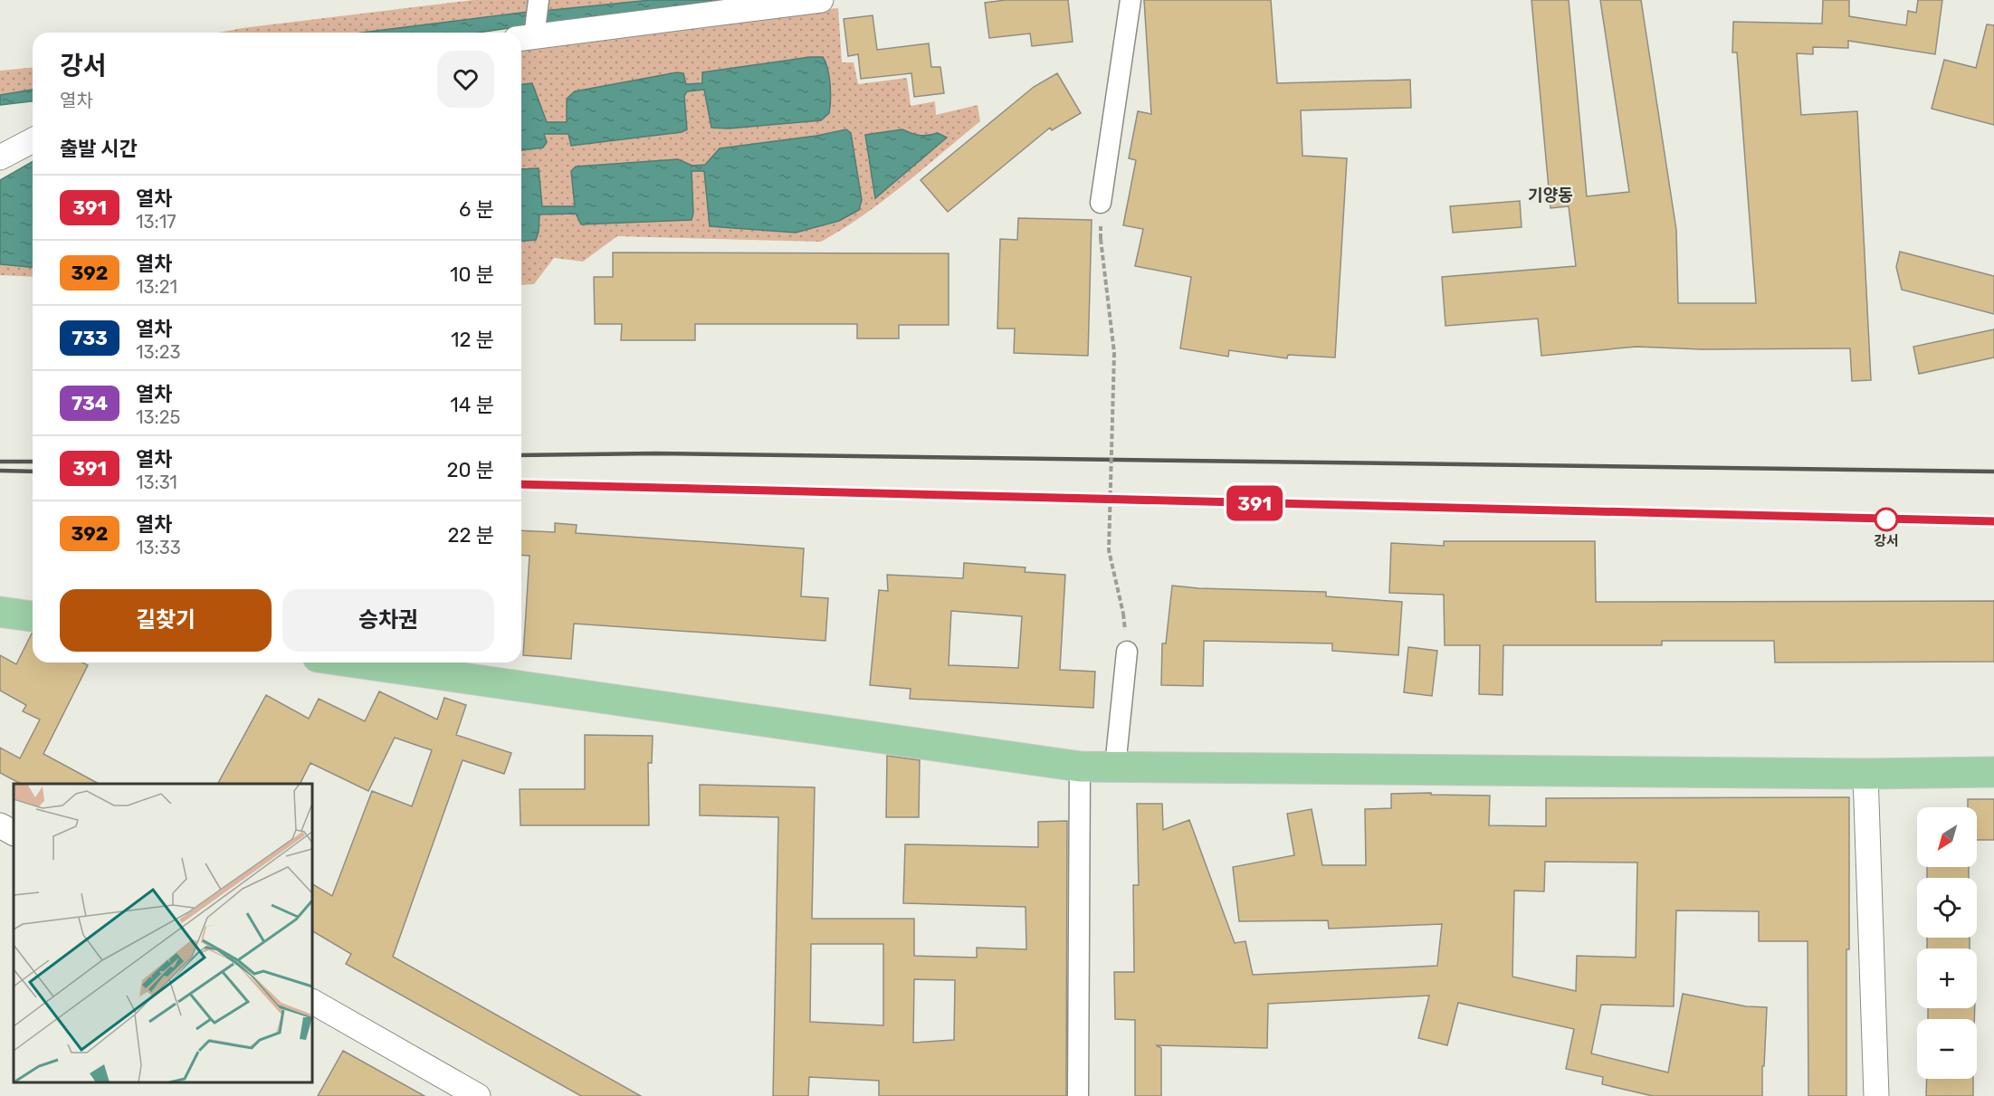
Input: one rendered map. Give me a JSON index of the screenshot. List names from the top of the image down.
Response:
{
  "districts": ["기양동"],
  "places": ["강서"],
  "north": "bottom left",
  "page": {
    "on_map": "391",
    "heading": [
      ["강서", "열차"],
      "출발 시간"
    ],
    "list": [
      {
        "mark": "391",
        "name": "열차",
        "note": "13:17",
        "value": "6 분"
      },
      {
        "mark": "392",
        "name": "열차",
        "note": "13:21",
        "value": "10 분"
      },
      {
        "mark": "733",
        "name": "열차",
        "note": "13:23",
        "value": "12 분"
      },
      {
        "mark": "734",
        "name": "열차",
        "note": "13:25",
        "value": "14 분"
      },
      {
        "mark": "391",
        "name": "열차",
        "note": "13:31",
        "value": "20 분"
      },
      {
        "mark": "392",
        "name": "열차",
        "note": "13:33",
        "value": "22 분"
      }
    ],
    "buttons": ["길찾기", "승차권"],
    "map_buttons": ["+", "−"]
  }
}
